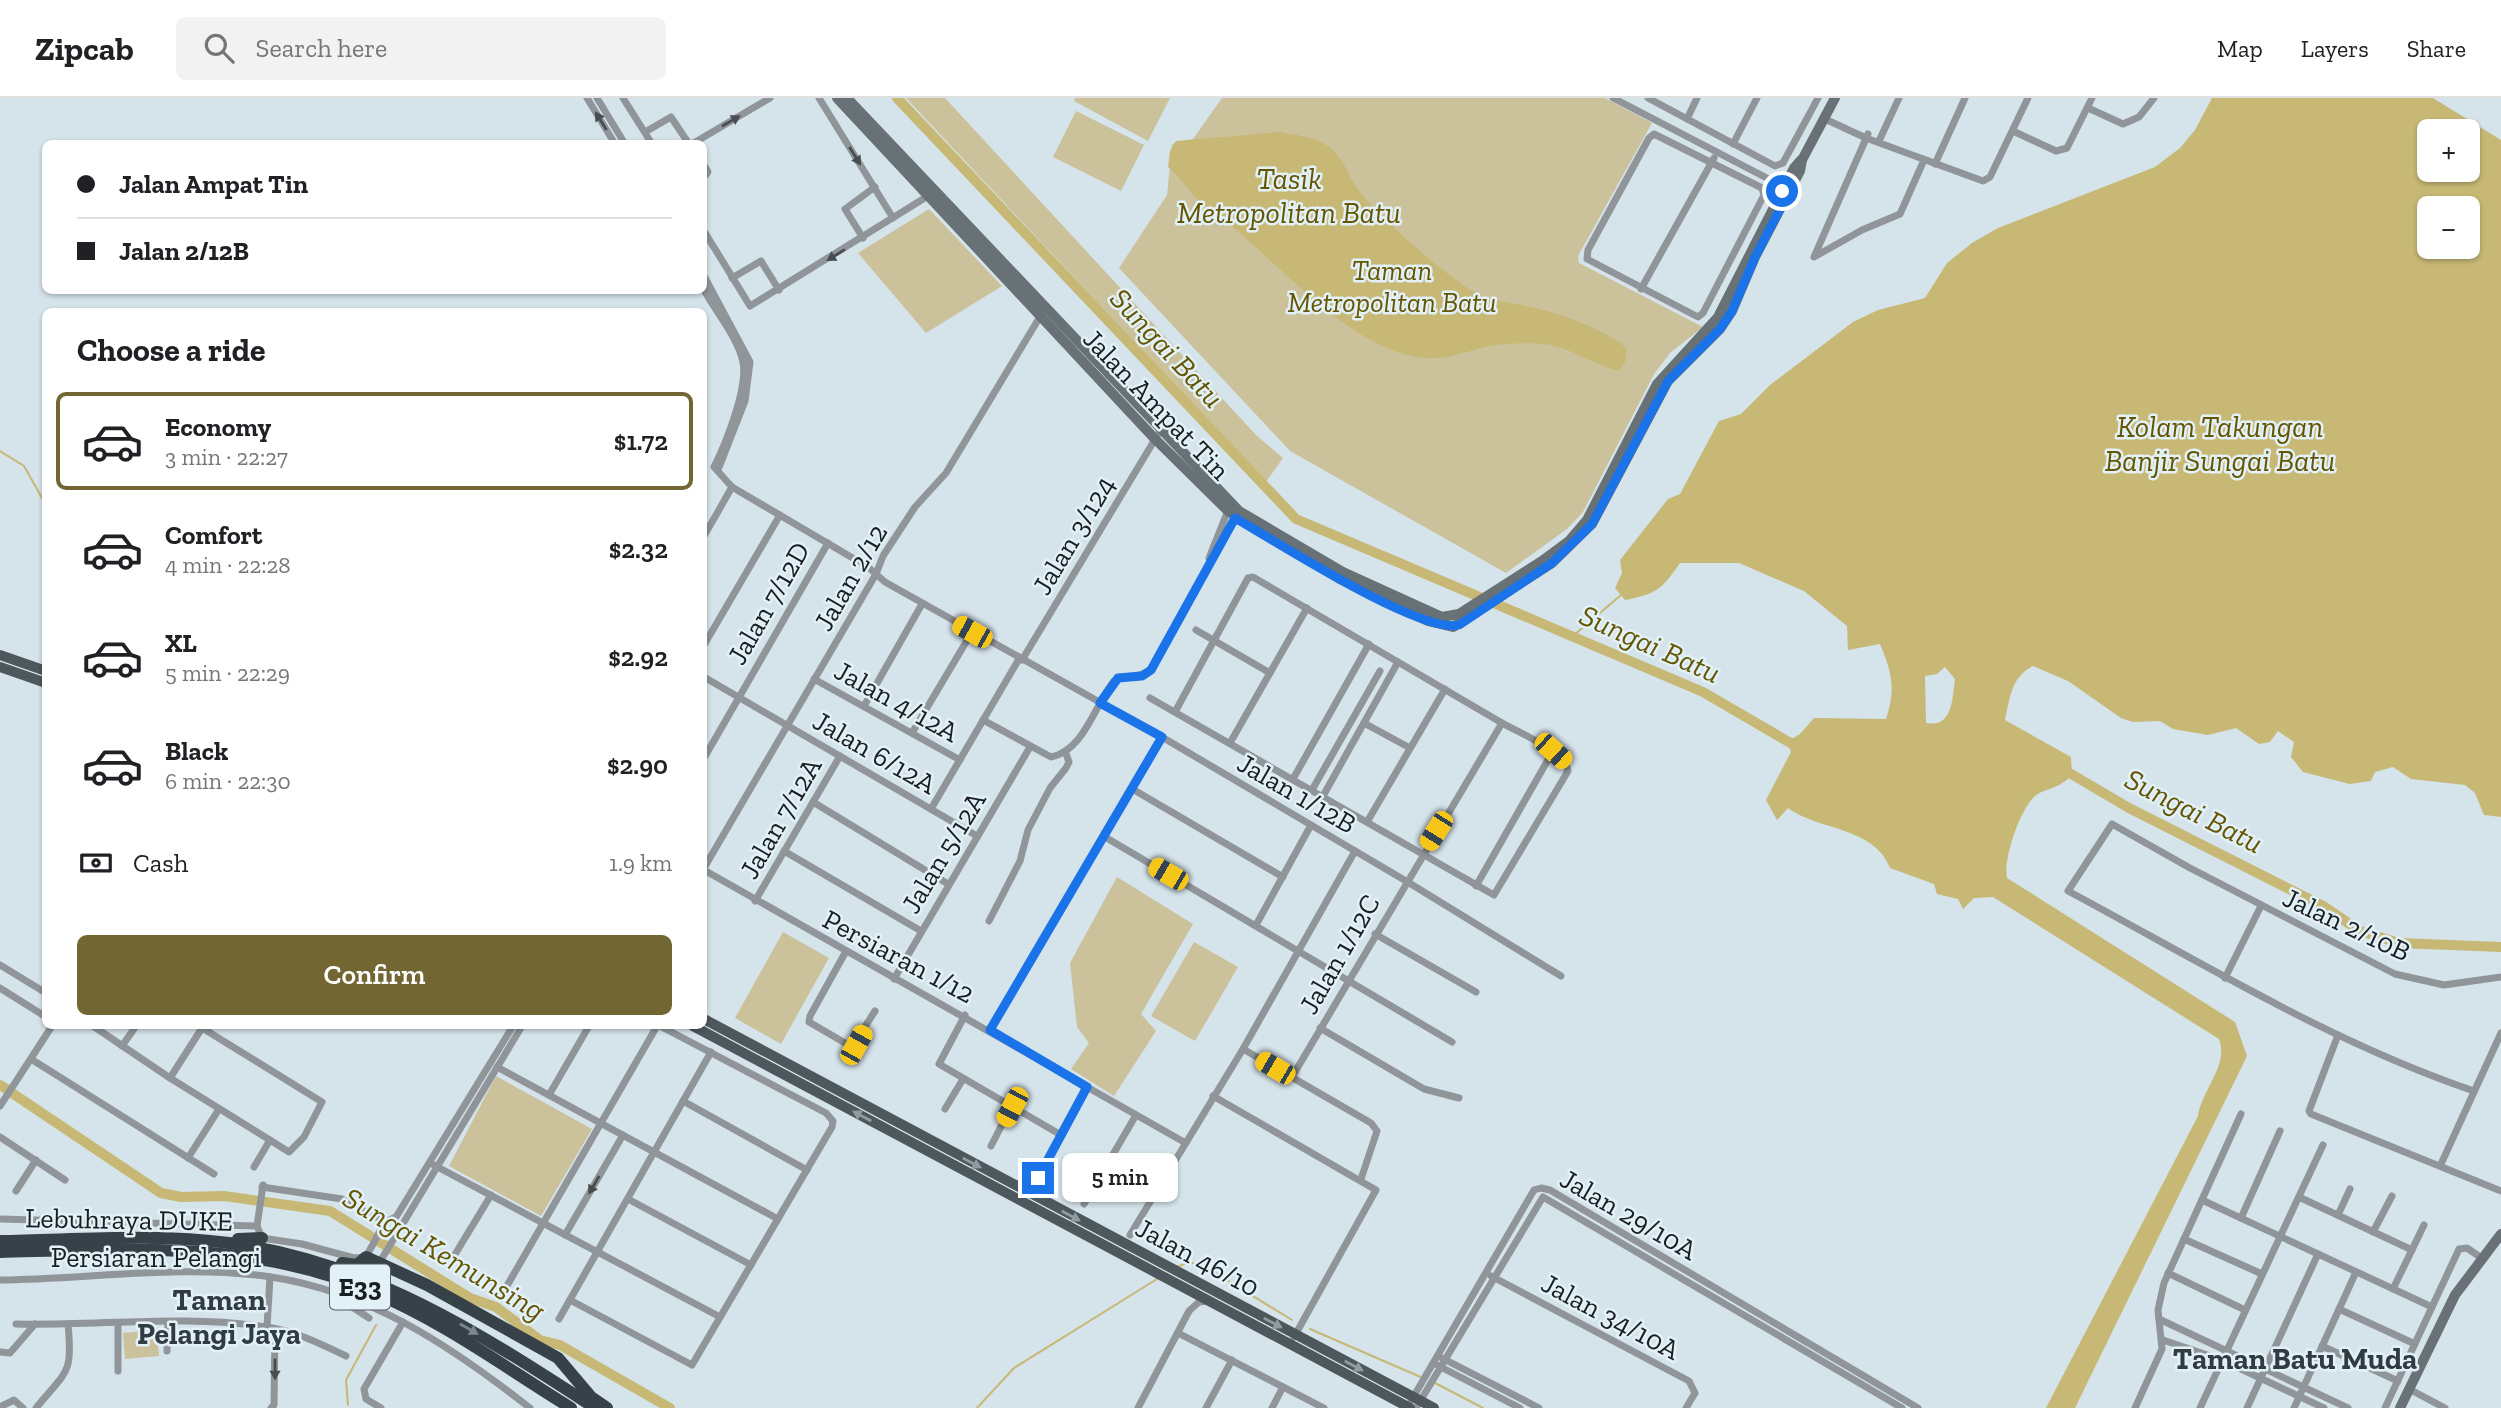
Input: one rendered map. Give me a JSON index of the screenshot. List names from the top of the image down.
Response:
{
  "streets": {
    "highway": ["Lebuhraya DUKE", "E33"],
    "main road": ["Jalan 46/10"],
    "street": [
      "Jalan Ampat Tin",
      "Jalan 3/124",
      "Jalan 2/12",
      "Jalan 7/12D",
      "Jalan 4/12A",
      "Jalan 6/12A",
      "Jalan 1/12B",
      "Jalan 7/12A",
      "Jalan 5/12A",
      "Jalan 2/10B",
      "Jalan 1/12C",
      "Persiaran 1/12",
      "Jalan 29/10A",
      "Persiaran Pelangi",
      "Jalan 34/10A"
    ]
  },
  "crossings": [
    ["Jalan Ampat Tin", "Jalan 3/124"],
    ["Jalan Ampat Tin", "Jalan 2/12"],
    ["Jalan 3/124", "Jalan 4/12A"],
    ["Jalan 3/124", "Jalan 6/12A"],
    ["Jalan 3/124", "Jalan 1/12B"],
    ["Jalan 2/12", "Jalan 4/12A"],
    ["Jalan 2/12", "Jalan 6/12A"],
    ["Jalan 2/12", "Jalan 1/12B"],
    ["Jalan 7/12D", "Jalan 6/12A"],
    ["Jalan 7/12D", "Jalan 1/12B"],
    ["Jalan 6/12A", "Jalan 7/12A"],
    ["Jalan 6/12A", "Jalan 5/12A"],
    ["Jalan 1/12B", "Jalan 1/12C"],
    ["Jalan 7/12A", "Persiaran 1/12"],
    ["Jalan 5/12A", "Persiaran 1/12"],
    ["Jalan 29/10A", "Jalan 46/10"],
    ["Jalan 29/10A", "Jalan 34/10A"]
  ],
  "districts": ["Taman Pelangi Jaya", "Taman Batu Muda"],
  "water": [
    "Tasik Metropolitan Batu",
    "Sungai Batu",
    "Kolam Takungan Banjir Sungai Batu",
    "Sungai Kemunsing"
  ],
  "parks": ["Taman Metropolitan Batu"],
  "page": {
    "header": "Zipcab",
    "search": "Search here",
    "nav": ["Map", "Layers", "Share"],
    "map_buttons": ["+", "−"],
    "banner": ["Jalan Ampat Tin", "Jalan 2/12B"],
    "heading": "Choose a ride",
    "list": [
      {
        "name": "Economy",
        "note": "3 min · 22:27",
        "value": "$1.72"
      },
      {
        "name": "Comfort",
        "note": "4 min · 22:28",
        "value": "$2.32"
      },
      {
        "name": "XL",
        "note": "5 min · 22:29",
        "value": "$2.92"
      },
      {
        "name": "Black",
        "note": "6 min · 22:30",
        "value": "$2.90"
      }
    ],
    "pay": ["Cash", "1.9 km"],
    "buttons": "Confirm",
    "bubble": "5 min"
  }
}
